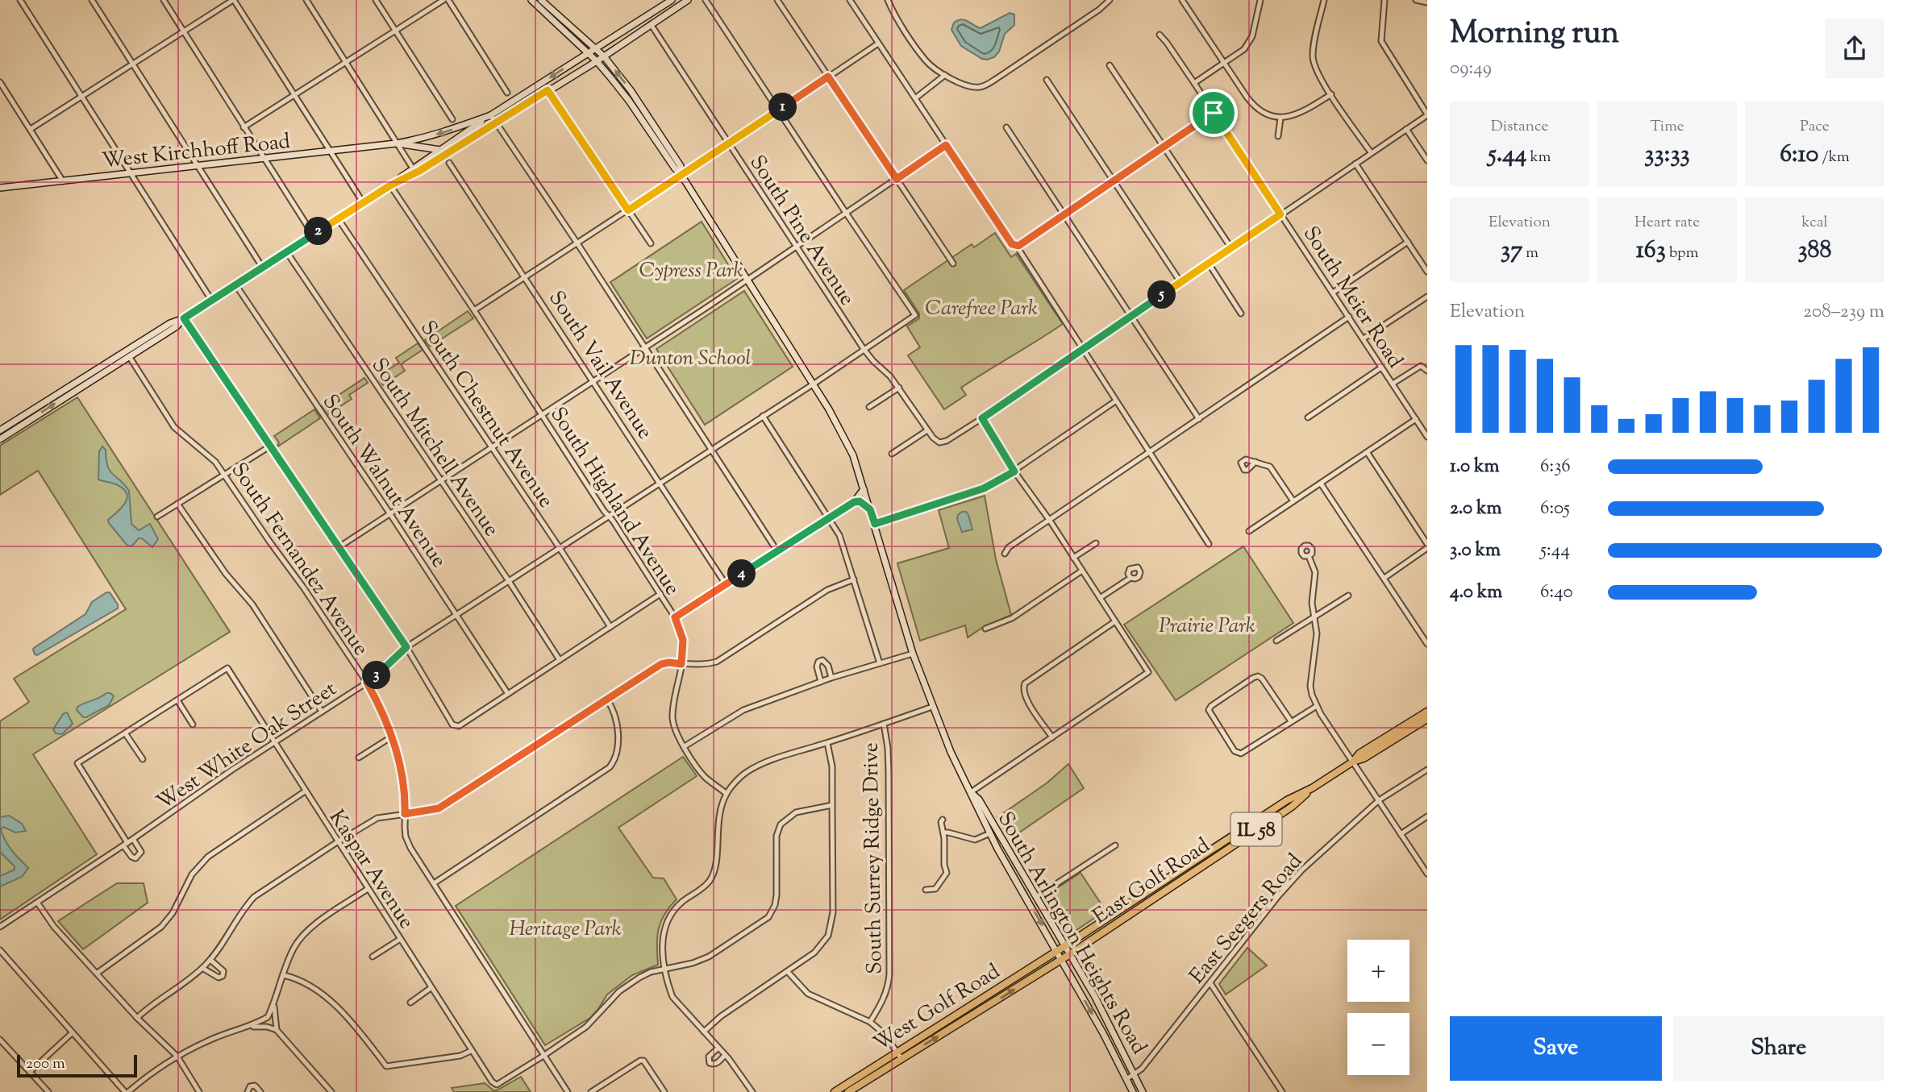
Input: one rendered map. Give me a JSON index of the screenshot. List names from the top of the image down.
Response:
{
  "streets": {
    "main road": [
      "West Kirchhoff Road",
      "IL 58",
      "East Golf Road",
      "South Arlington Heights Road",
      "West Golf Road"
    ],
    "street": [
      "South Pine Avenue",
      "South Meier Road",
      "South Vail Avenue",
      "South Chestnut Avenue",
      "South Mitchell Avenue",
      "South Walnut Avenue",
      "South Highland Avenue",
      "South Fernandez Avenue",
      "West White Oak Street",
      "South Surrey Ridge Drive",
      "Kaspar Avenue",
      "East Seegers Road"
    ]
  },
  "crossings": [
    ["South Pine Avenue", "West White Oak Street"],
    ["South Vail Avenue", "West White Oak Street"],
    ["South Chestnut Avenue", "West White Oak Street"],
    ["South Mitchell Avenue", "West White Oak Street"],
    ["South Walnut Avenue", "West White Oak Street"],
    ["South Highland Avenue", "West White Oak Street"],
    ["South Fernandez Avenue", "West White Oak Street"],
    ["South Fernandez Avenue", "Kaspar Avenue"],
    ["West White Oak Street", "Kaspar Avenue"],
    ["West White Oak Street", "South Arlington Heights Road"],
    ["East Golf Road", "South Arlington Heights Road"],
    ["East Golf Road", "West Golf Road"],
    ["East Seegers Road", "South Arlington Heights Road"],
    ["South Arlington Heights Road", "West Golf Road"]
  ],
  "parks": [
    "Cypress Park",
    "Carefree Park",
    "Dunton School",
    "Prairie Park",
    "Heritage Park"
  ],
  "scale_bar": "200 m",
  "page": {
    "heading": ["Morning run", "09:49"],
    "pins": [
      "1",
      "2",
      "5",
      "4",
      "3"
    ],
    "stats": [
      ["Distance", "5.44 km"],
      ["Time", "33:33"],
      ["Pace", "6:10 /km"],
      ["Elevation", "37 m"],
      ["Heart rate", "163 bpm"],
      ["kcal", "388"]
    ],
    "chart": ["Elevation", "208–239 m"],
    "list": [
      {
        "name": "1.0 km",
        "note": "6:36"
      },
      {
        "name": "2.0 km",
        "note": "6:05"
      },
      {
        "name": "3.0 km",
        "note": "5:44"
      },
      {
        "name": "4.0 km",
        "note": "6:40"
      }
    ],
    "map_buttons": ["+", "−"],
    "buttons": ["Save", "Share"],
    "scale": "200 m"
  }
}
